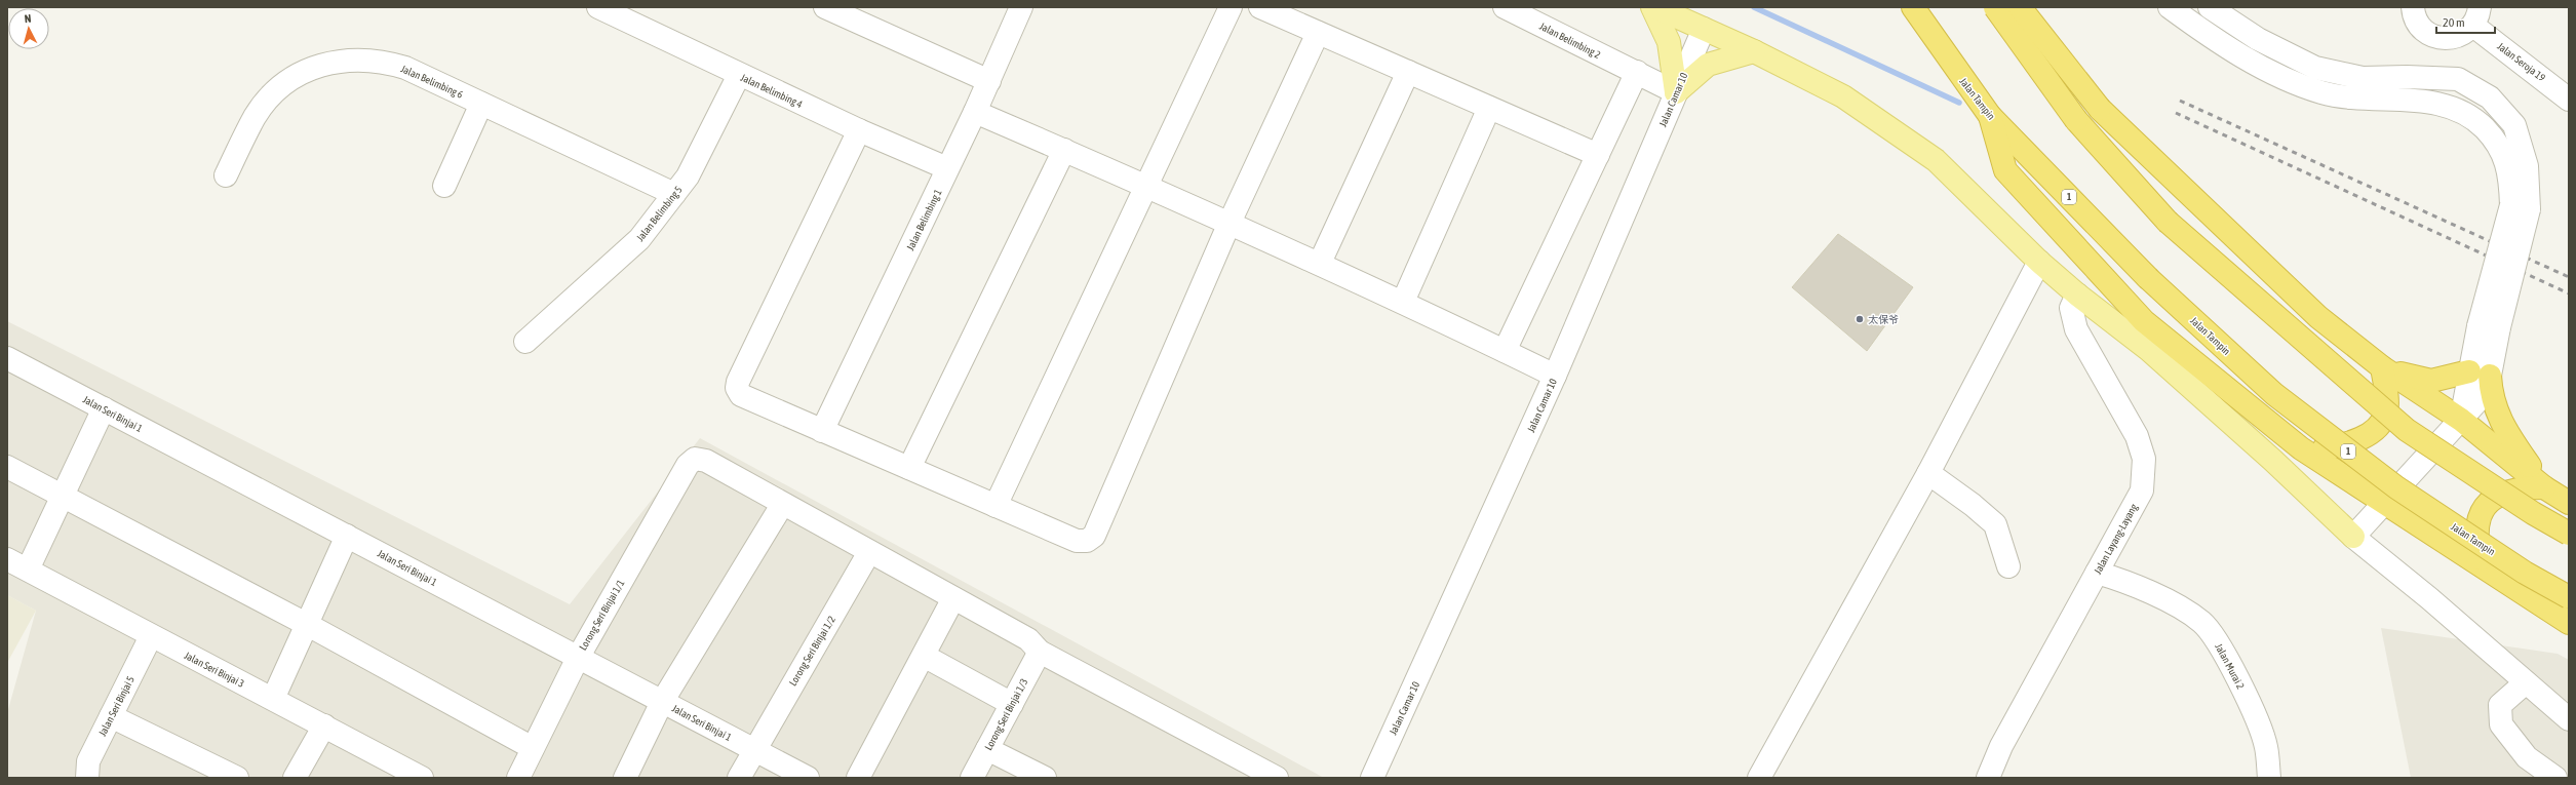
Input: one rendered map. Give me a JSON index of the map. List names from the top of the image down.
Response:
{
  "streets": {
    "highway": ["Jalan Tampin", "1"],
    "street": [
      "Jalan Belimbing 2",
      "Jalan Seroja 19",
      "Jalan Belimbing 6",
      "Jalan Belimbing 4",
      "Jalan Camar 10",
      "Jalan Belimbing 5",
      "Jalan Belimbing 1",
      "Jalan Seri Binjai 1",
      "Jalan Layang-Layang",
      "Lorong Seri Binjai 1/1",
      "Lorong Seri Binjai 1/2",
      "Jalan Murai 2",
      "Jalan Seri Binjai 3",
      "Jalan Seri Binjai 5",
      "Lorong Seri Binjai 1/3"
    ]
  },
  "crossings": [
    ["Jalan Belimbing 2", "Jalan Camar 10"],
    ["Jalan Belimbing 6", "Jalan Belimbing 5"],
    ["Jalan Belimbing 4", "Jalan Belimbing 5"],
    ["Jalan Belimbing 4", "Jalan Belimbing 1"],
    ["Jalan Seri Binjai 1", "Lorong Seri Binjai 1/1"],
    ["Jalan Seri Binjai 1", "Lorong Seri Binjai 1/2"],
    ["Jalan Layang-Layang", "Jalan Murai 2"],
    ["Jalan Seri Binjai 3", "Jalan Seri Binjai 5"]
  ],
  "places": ["太保爷"],
  "scale_bar": "20 m",
  "north": "top"
}
